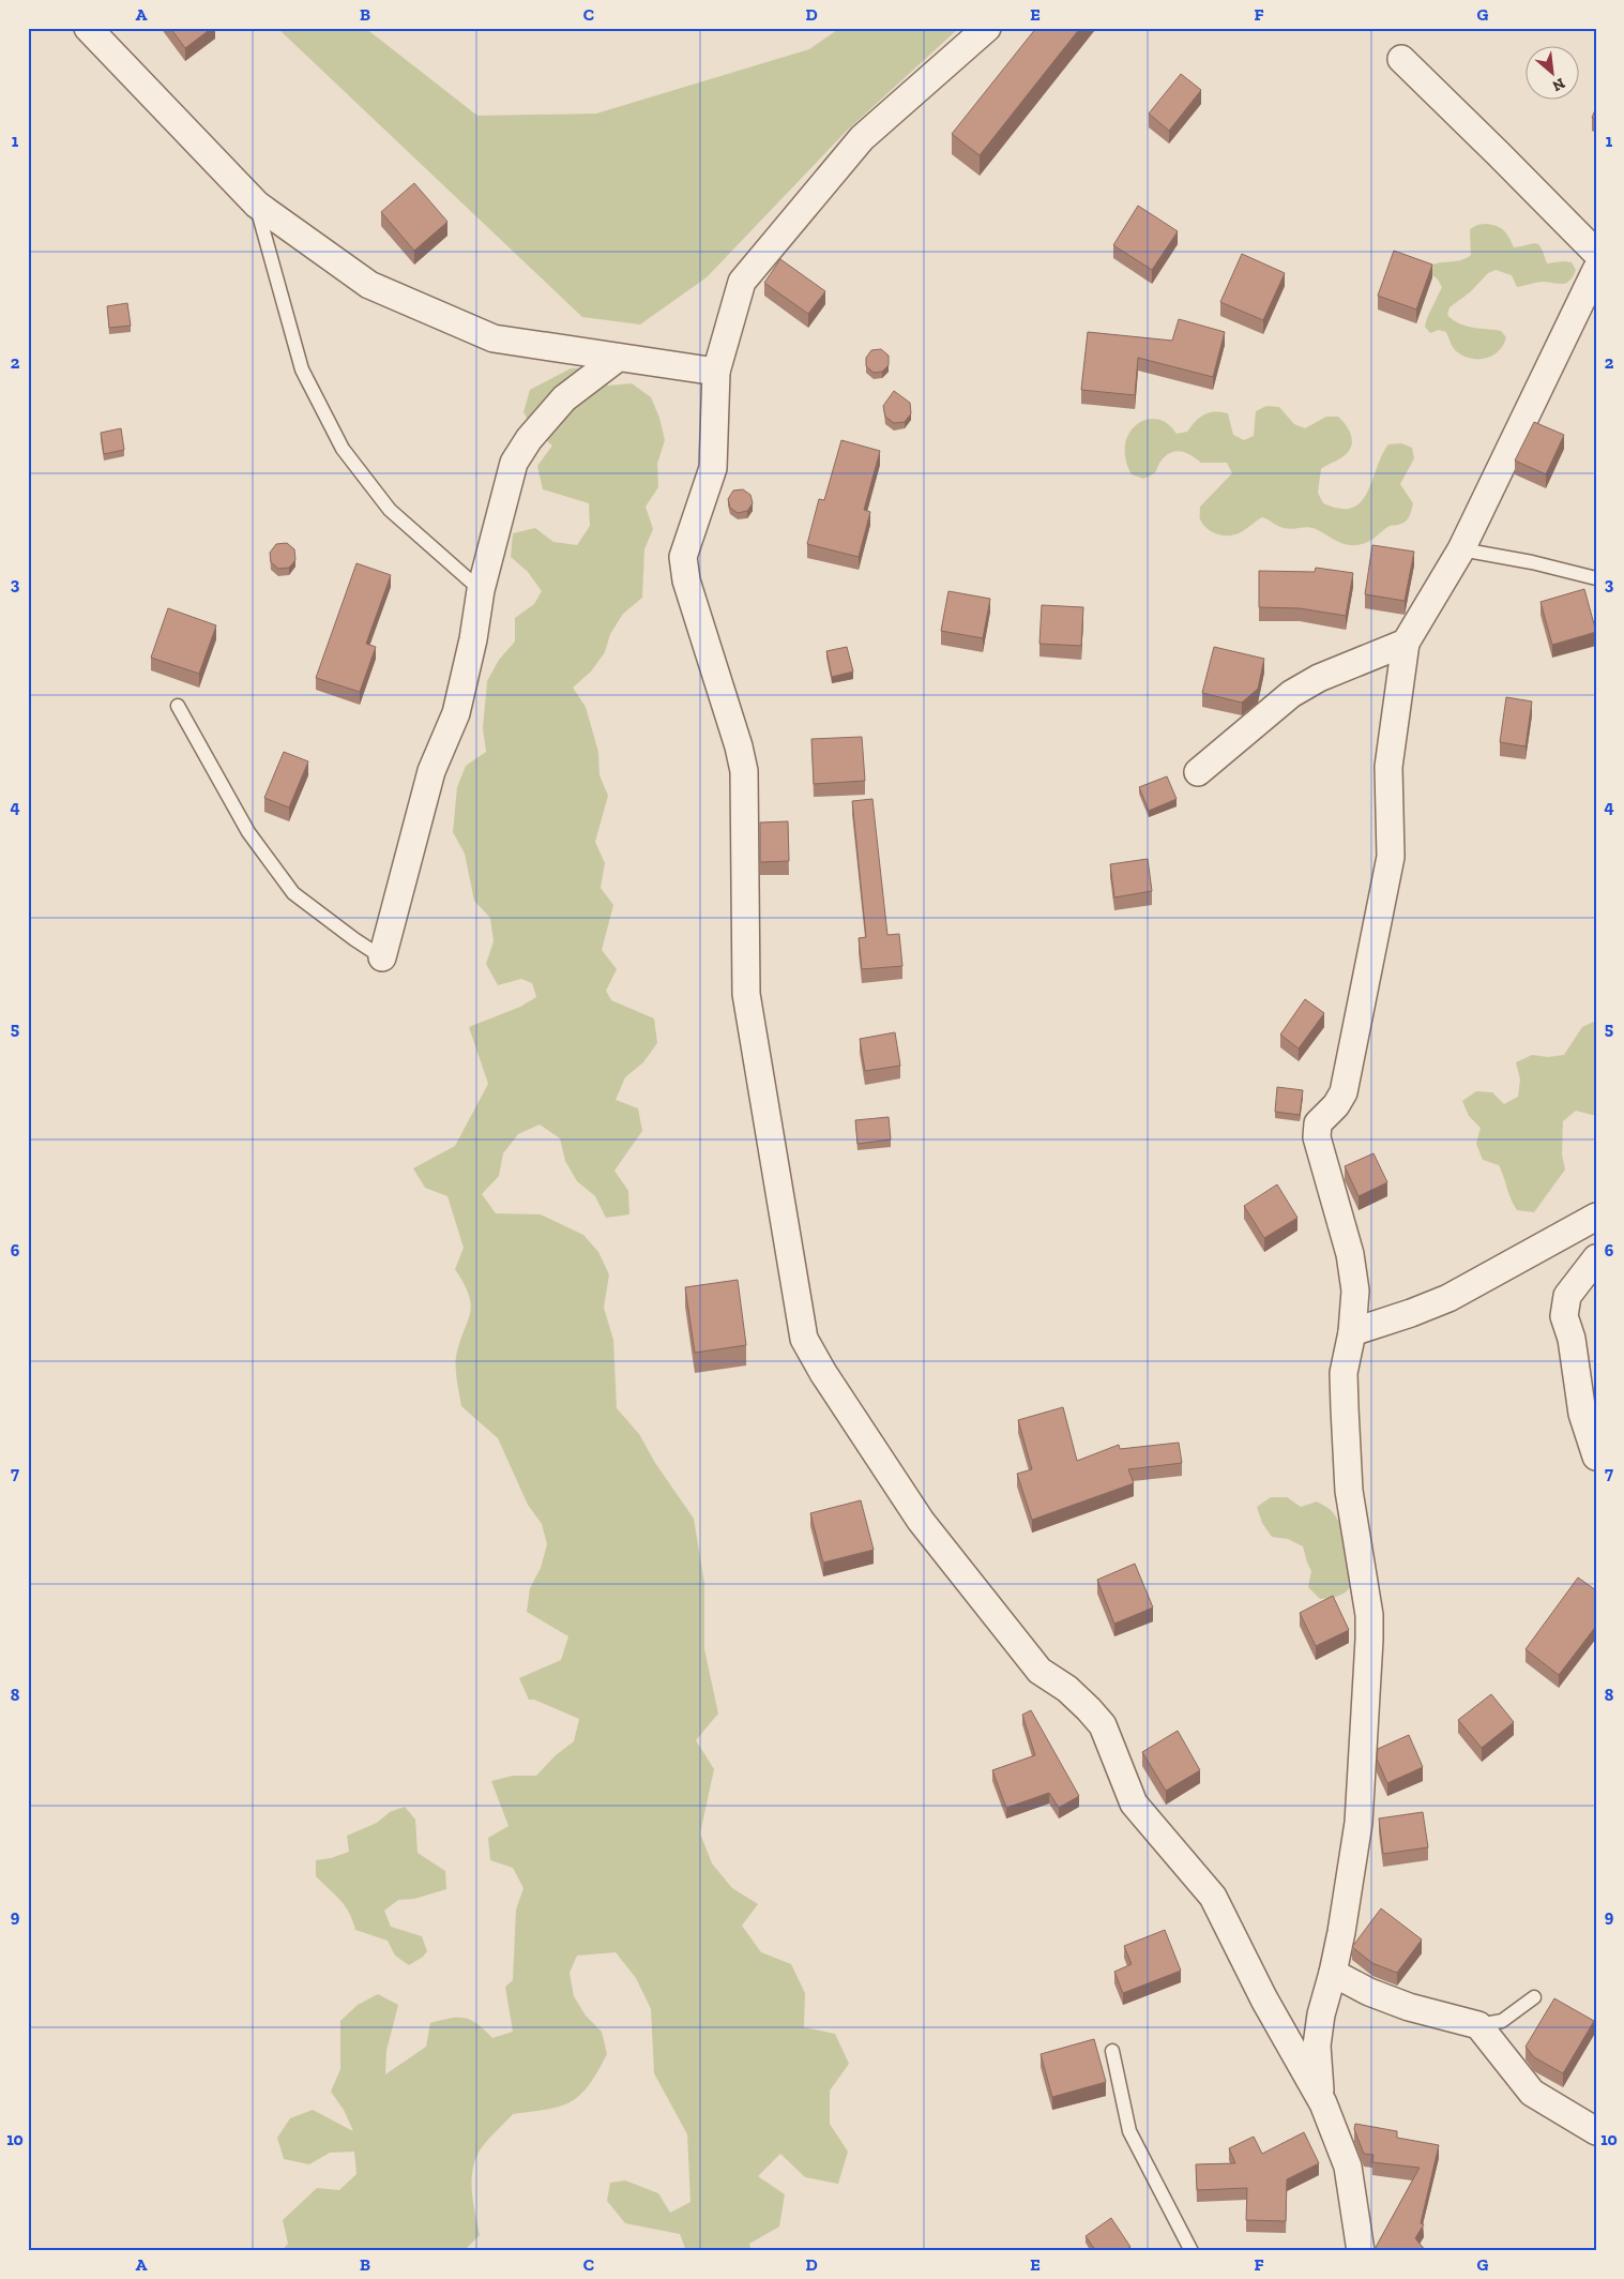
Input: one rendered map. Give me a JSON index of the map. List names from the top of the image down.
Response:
{
  "north": "bottom right",
  "grid": {
    "columns": [
      "A",
      "B",
      "C",
      "D",
      "E",
      "F",
      "G"
    ],
    "rows": [
      "1",
      "2",
      "3",
      "4",
      "5",
      "6",
      "7",
      "8",
      "9",
      "10"
    ]
  }
}
